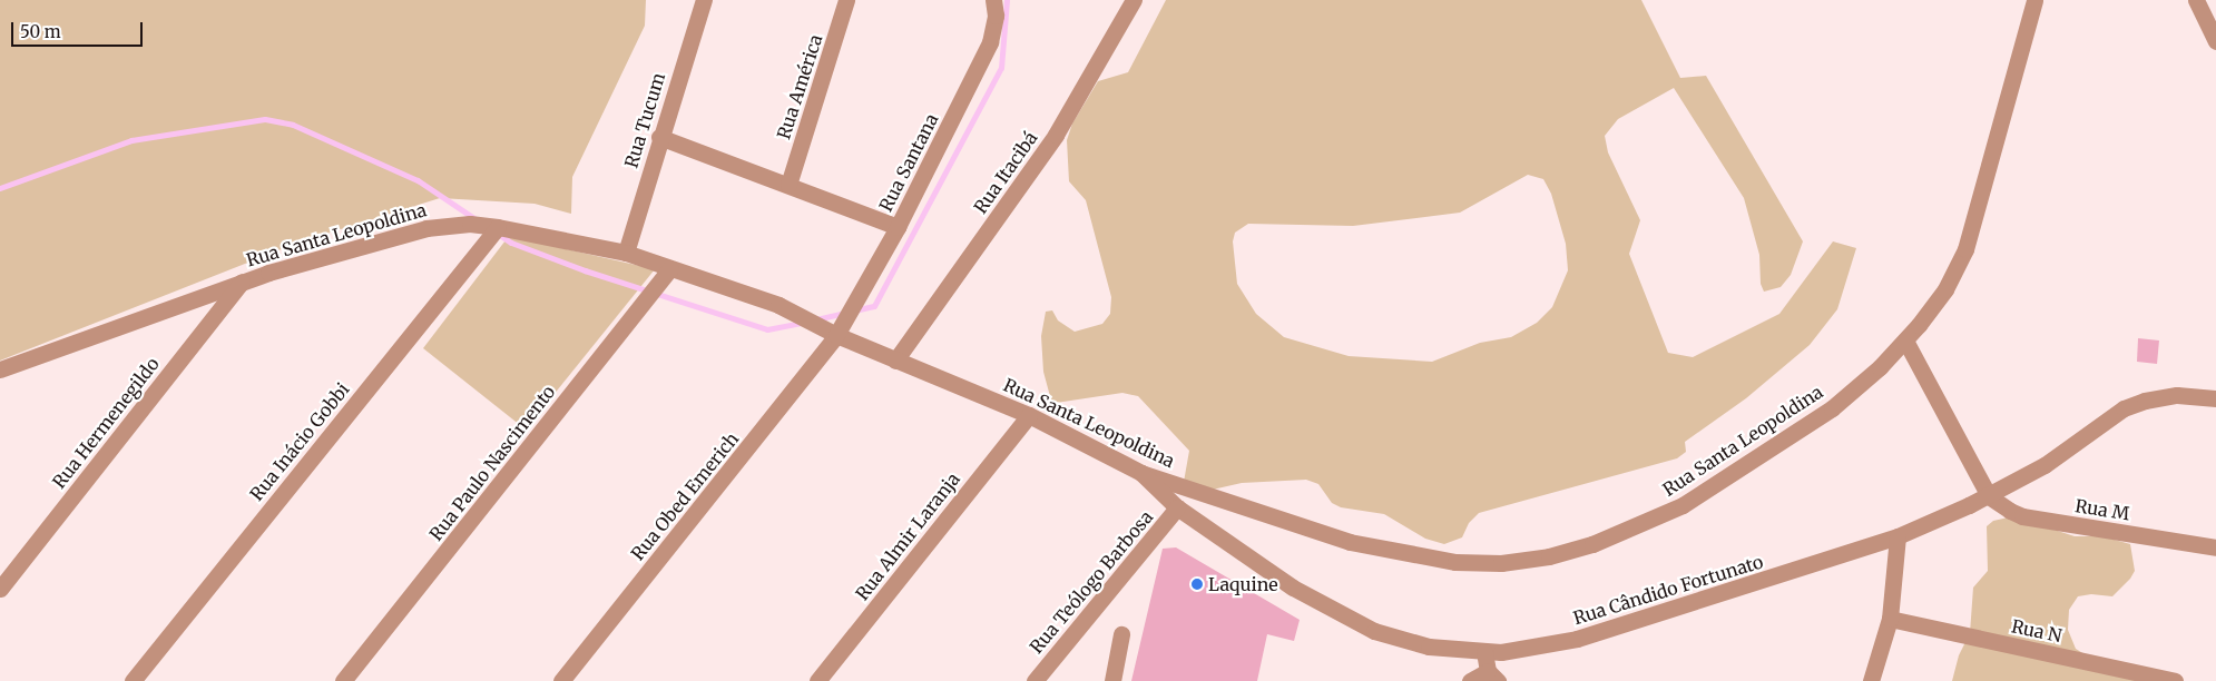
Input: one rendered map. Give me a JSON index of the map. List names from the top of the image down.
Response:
{
  "streets": {
    "street": [
      "Rua América",
      "Rua Tucum",
      "Rua Santana",
      "Rua Itacibá",
      "Rua Santa Leopoldina",
      "Rua Hermenegildo",
      "Rua Inácio Gobbi",
      "Rua Paulo Nascimento",
      "Rua Obed Emerich",
      "Rua M",
      "Rua Almir Laranja",
      "Rua Teólogo Barbosa",
      "Rua Cândido Fortunato",
      "Rua N"
    ]
  },
  "crossings": [
    ["Rua Tucum", "Rua Santa Leopoldina"],
    ["Rua Santana", "Rua Santa Leopoldina"],
    ["Rua Santana", "Rua Obed Emerich"],
    ["Rua Itacibá", "Rua Santa Leopoldina"],
    ["Rua Santa Leopoldina", "Rua Hermenegildo"],
    ["Rua Santa Leopoldina", "Rua Inácio Gobbi"],
    ["Rua Santa Leopoldina", "Rua Paulo Nascimento"],
    ["Rua Santa Leopoldina", "Rua Obed Emerich"],
    ["Rua Santa Leopoldina", "Rua Almir Laranja"],
    ["Rua Santa Leopoldina", "Rua Cândido Fortunato"],
    ["Rua M", "Rua Cândido Fortunato"],
    ["Rua Teólogo Barbosa", "Rua Cândido Fortunato"]
  ],
  "places": ["Laquine"],
  "scale_bar": "50 m"
}
